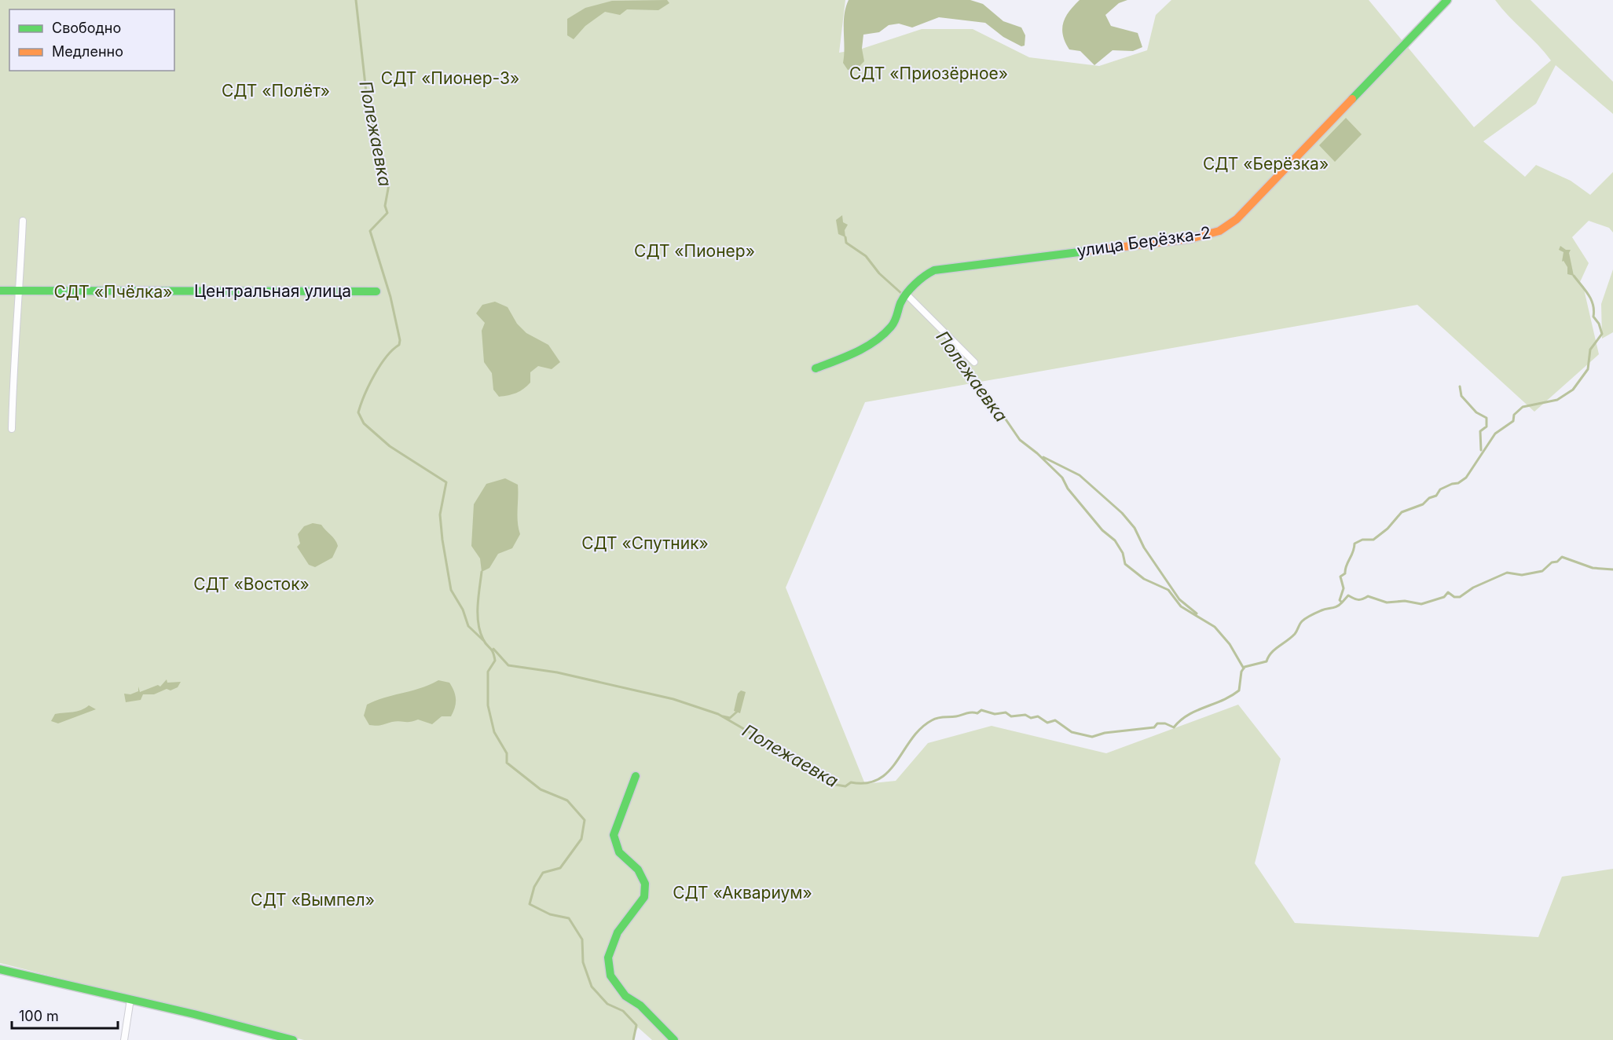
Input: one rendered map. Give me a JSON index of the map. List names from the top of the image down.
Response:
{
  "streets": {
    "street": ["улица Берёзка-2", "Центральная улица"]
  },
  "water": ["Полежаевка"],
  "parks": [
    "СДТ «Приозёрное»",
    "СДТ «Пионер-3»",
    "СДТ «Полёт»",
    "СДТ «Берёзка»",
    "СДТ «Пионер»",
    "СДТ «Пчёлка»",
    "СДТ «Спутник»",
    "СДТ «Восток»",
    "СДТ «Аквариум»",
    "СДТ «Вымпел»"
  ],
  "legend": ["Свободно", "Медленно"],
  "scale_bar": "100 m"
}
